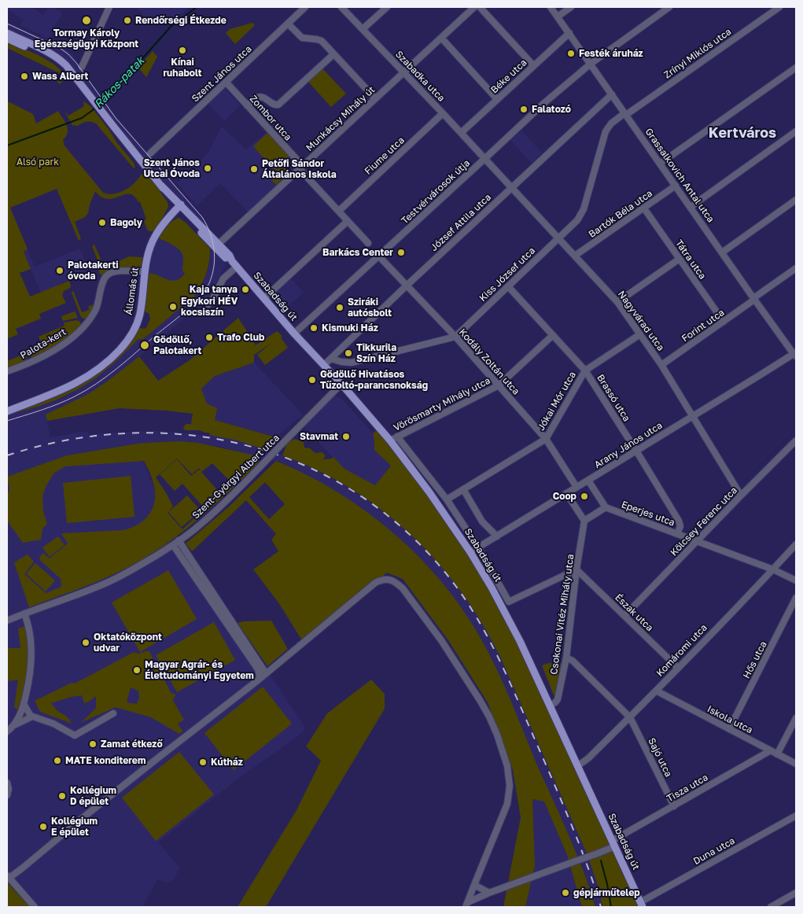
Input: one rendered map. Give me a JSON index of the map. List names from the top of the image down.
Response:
{
  "streets": {
    "main road": ["Állomás út", "Szabadság út"],
    "street": [
      "Zrínyi Miklós utca",
      "Szent János utca",
      "Szabadka utca",
      "Béke utca",
      "Zombor utca",
      "Munkácsy Mihály út",
      "Fiume utca",
      "Grassalkovich Antal utca",
      "Testvérvárosok útja",
      "Bartók Béla utca",
      "József Attila utca",
      "Tátra utca",
      "Kiss József utca",
      "Nagyvárad utca",
      "Forint utca",
      "Palota-kert",
      "Kodály Zoltán utca",
      "Brassó utca",
      "Jókai Mór utca",
      "Vörösmarty Mihály utca",
      "Arany János utca",
      "Szent-Györgyi Albert utca",
      "Eperjes utca",
      "Kölcsey Ferenc utca",
      "Észak utca",
      "Csokonai Vitéz Mihály utca",
      "Komáromi utca",
      "Hős utca",
      "Iskola utca",
      "Sajó utca",
      "Tisza utca",
      "Duna utca"
    ]
  },
  "crossings": [
    ["Zrínyi Miklós utca", "Grassalkovich Antal utca"],
    ["Zrínyi Miklós utca", "Kiss József utca"],
    ["Szent János utca", "Zombor utca"],
    ["Szabadka utca", "Béke utca"],
    ["Szabadka utca", "Munkácsy Mihály út"],
    ["Szabadka utca", "Fiume utca"],
    ["Szabadka utca", "Testvérvárosok útja"],
    ["Szabadka utca", "Nagyvárad utca"],
    ["Béke utca", "Grassalkovich Antal utca"],
    ["Zombor utca", "Munkácsy Mihály út"],
    ["Zombor utca", "Fiume utca"],
    ["Munkácsy Mihály út", "Szabadság út"],
    ["Grassalkovich Antal utca", "Testvérvárosok útja"],
    ["Grassalkovich Antal utca", "Bartók Béla utca"],
    ["Grassalkovich Antal utca", "József Attila utca"],
    ["Grassalkovich Antal utca", "Kiss József utca"],
    ["Grassalkovich Antal utca", "Forint utca"],
    ["Grassalkovich Antal utca", "Arany János utca"],
    ["Testvérvárosok útja", "Szabadság út"],
    ["Testvérvárosok útja", "Nagyvárad utca"],
    ["Testvérvárosok útja", "Kodály Zoltán utca"],
    ["Bartók Béla utca", "Tátra utca"],
    ["Bartók Béla utca", "Nagyvárad utca"],
    ["József Attila utca", "Kiss József utca"],
    ["József Attila utca", "Szabadság út"],
    ["József Attila utca", "Nagyvárad utca"],
    ["József Attila utca", "Kodály Zoltán utca"],
    ["Tátra utca", "Forint utca"],
    ["Kiss József utca", "Nagyvárad utca"],
    ["Kiss József utca", "Kodály Zoltán utca"],
    ["Kiss József utca", "Brassó utca"],
    ["Állomás út", "Szabadság út"],
    ["Állomás út", "Palota-kert"],
    ["Szabadság út", "Jókai Mór utca"],
    ["Szabadság út", "Vörösmarty Mihály utca"],
    ["Szabadság út", "Arany János utca"],
    ["Szabadság út", "Szent-Györgyi Albert utca"],
    ["Szabadság út", "Észak utca"],
    ["Szabadság út", "Csokonai Vitéz Mihály utca"],
    ["Szabadság út", "Komáromi utca"],
    ["Szabadság út", "Tisza utca"],
    ["Szabadság út", "Duna utca"],
    ["Nagyvárad utca", "Forint utca"],
    ["Nagyvárad utca", "Jókai Mór utca"],
    ["Nagyvárad utca", "Arany János utca"],
    ["Nagyvárad utca", "Kölcsey Ferenc utca"],
    ["Kodály Zoltán utca", "Jókai Mór utca"],
    ["Kodály Zoltán utca", "Vörösmarty Mihály utca"],
    ["Kodály Zoltán utca", "Arany János utca"],
    ["Brassó utca", "Jókai Mór utca"],
    ["Brassó utca", "Vörösmarty Mihály utca"],
    ["Brassó utca", "Arany János utca"],
    ["Brassó utca", "Eperjes utca"],
    ["Eperjes utca", "Kölcsey Ferenc utca"],
    ["Eperjes utca", "Komáromi utca"],
    ["Kölcsey Ferenc utca", "Észak utca"],
    ["Észak utca", "Csokonai Vitéz Mihály utca"],
    ["Észak utca", "Komáromi utca"],
    ["Csokonai Vitéz Mihály utca", "Sajó utca"],
    ["Komáromi utca", "Iskola utca"],
    ["Komáromi utca", "Sajó utca"],
    ["Hős utca", "Iskola utca"],
    ["Iskola utca", "Tisza utca"],
    ["Sajó utca", "Tisza utca"]
  ],
  "districts": ["Kertváros"],
  "water": ["Rákos-patak"],
  "parks": ["Alsó park"],
  "places": [
    "Tormay Károly Egészségügyi Központ",
    "Rendőrségi Étkezde",
    "Kínai ruhabolt",
    "Festék áruház",
    "Wass Albert",
    "Falatozó",
    "Szent János Utcai Óvoda",
    "Petőfi Sándor Általános Iskola",
    "Bagoly",
    "Barkács Center",
    "Palotakerti óvoda",
    "Kaja tanya",
    "Egykori HÉV kocsiszín",
    "Sziráki autósbolt",
    "Kismuki Ház",
    "Trafo Club",
    "Gödöllő, Palotakert",
    "Tikkurila Szín Ház",
    "Gödöllő Hivatásos Tűzoltó-parancsnokság",
    "Stavmat",
    "Coop",
    "Oktatóközpont udvar",
    "Magyar Agrár- és Élettudományi Egyetem",
    "Zamat étkező",
    "MATE konditerem",
    "Kútház",
    "Kollégium D épület",
    "Kollégium E épület",
    "gépjárműtelep"
  ]
}
